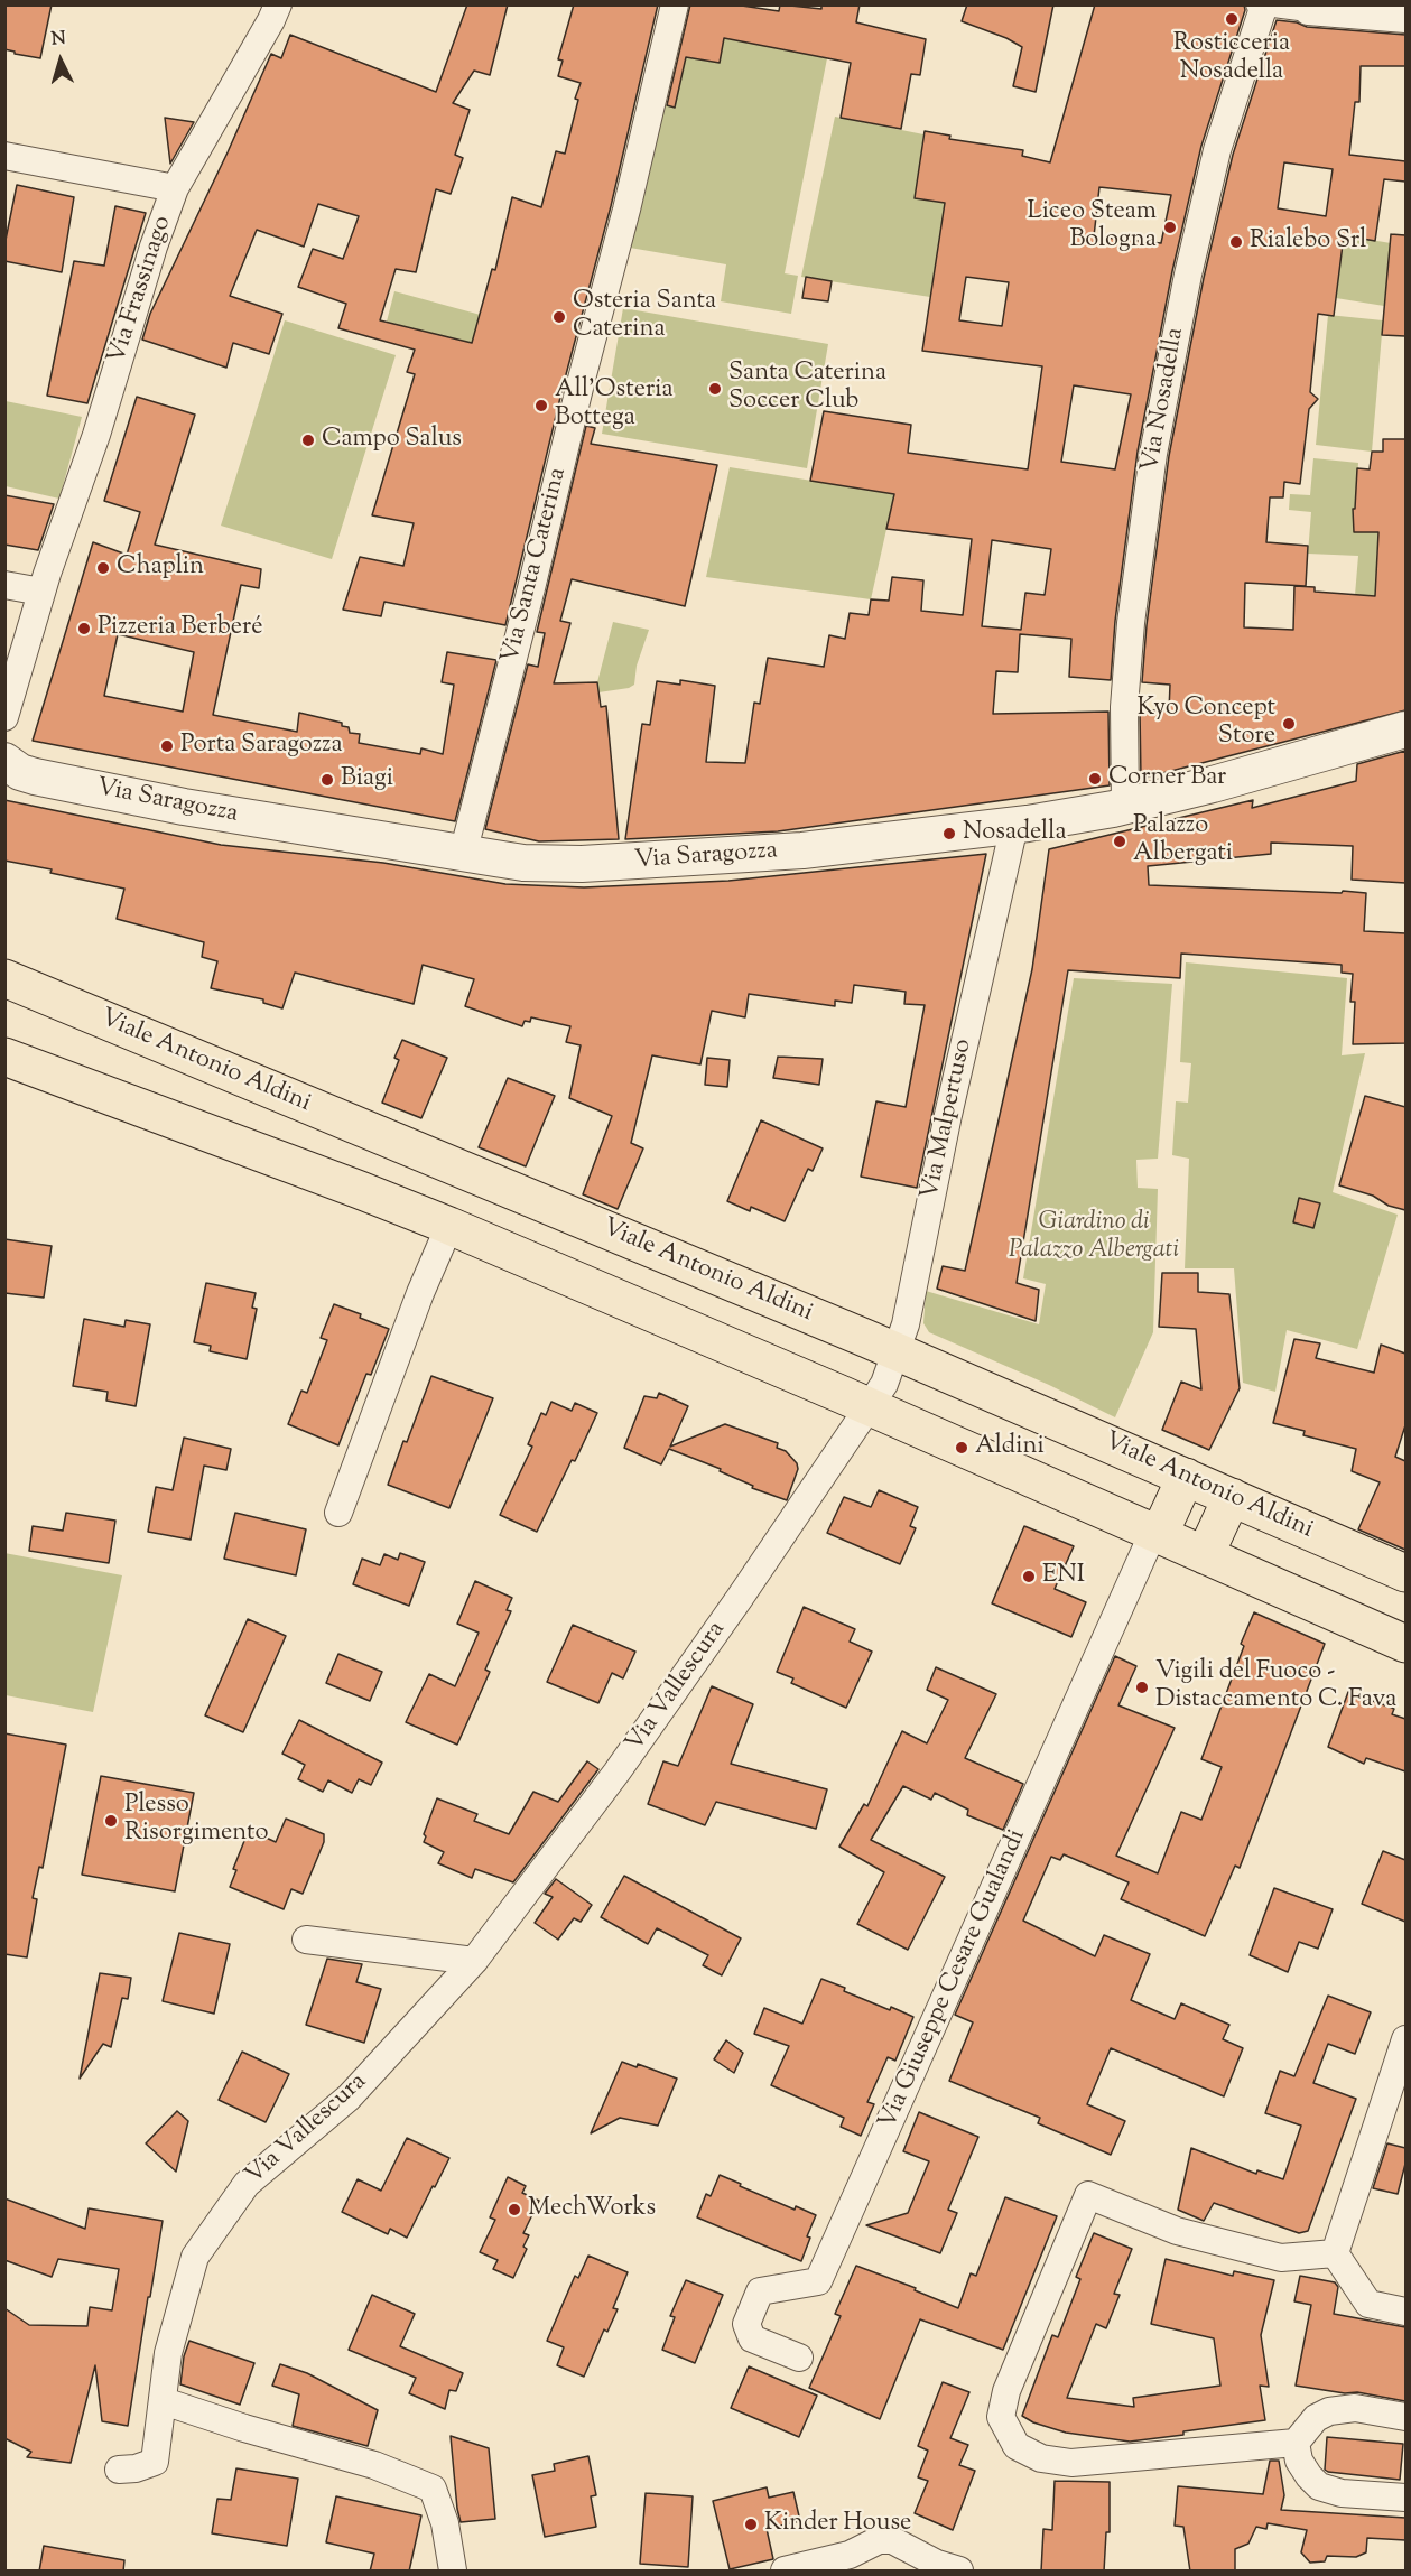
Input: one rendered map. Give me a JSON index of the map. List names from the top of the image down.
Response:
{
  "streets": {
    "main road": ["Viale Antonio Aldini"],
    "street": [
      "Via Frassinago",
      "Via Nosadella",
      "Via Santa Caterina",
      "Via Saragozza",
      "Via Malpertuso",
      "Via Vallescura",
      "Via Giuseppe Cesare Gualandi"
    ]
  },
  "crossings": [
    ["Via Nosadella", "Via Saragozza"],
    ["Via Santa Caterina", "Via Saragozza"],
    ["Via Saragozza", "Via Malpertuso"],
    ["Viale Antonio Aldini", "Via Malpertuso"],
    ["Via Malpertuso", "Via Vallescura"]
  ],
  "parks": ["Giardino di Palazzo Albergati"],
  "places": [
    "Rosticceria Nosadella",
    "Liceo Steam Bologna",
    "Rialebo Srl",
    "Osteria Santa Caterina",
    "Santa Caterina Soccer Club",
    "All'Osteria Bottega",
    "Campo Salus",
    "Chaplin",
    "Pizzeria Berberé",
    "Kyo Concept Store",
    "Porta Saragozza",
    "Corner Bar",
    "Biagi",
    "Nosadella",
    "Palazzo Albergati",
    "Aldini",
    "ENI",
    "Vigili del Fuoco - Distaccamento C. Fava",
    "Plesso Risorgimento",
    "MechWorks",
    "Kinder House"
  ],
  "north": "top"
}
